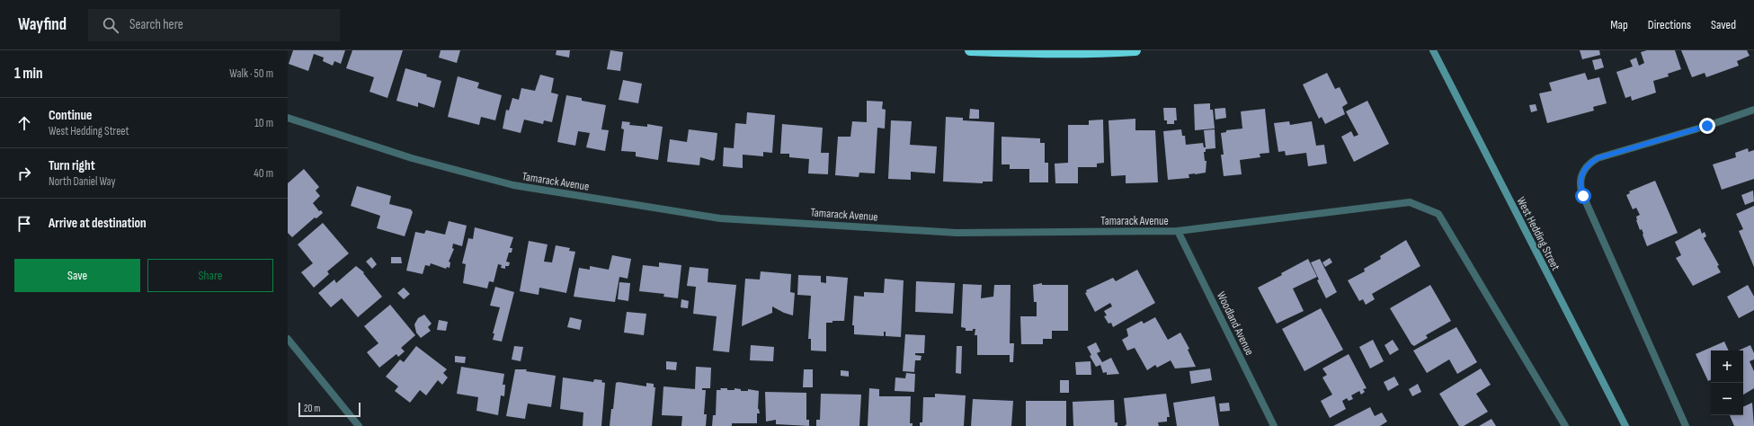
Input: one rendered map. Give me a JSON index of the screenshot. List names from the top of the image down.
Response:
{
  "streets": {
    "main road": ["West Hedding Street"],
    "street": ["Tamarack Avenue", "Woodland Avenue"]
  },
  "crossings": [
    ["Tamarack Avenue", "Woodland Avenue"]
  ],
  "scale_bar": "20 m",
  "page": {
    "header": "Wayfind",
    "search": "Search here",
    "nav": ["Map", "Directions", "Saved"],
    "heading": ["1 min", "Walk · 50 m"],
    "list": [
      ["Continue", "West Hedding Street", "10 m"],
      ["Turn right", "North Daniel Way", "40 m"],
      "Arrive at destination"
    ],
    "buttons": ["Save", "Share"],
    "map_buttons": ["+", "−"],
    "scale": "20 m"
  }
}
